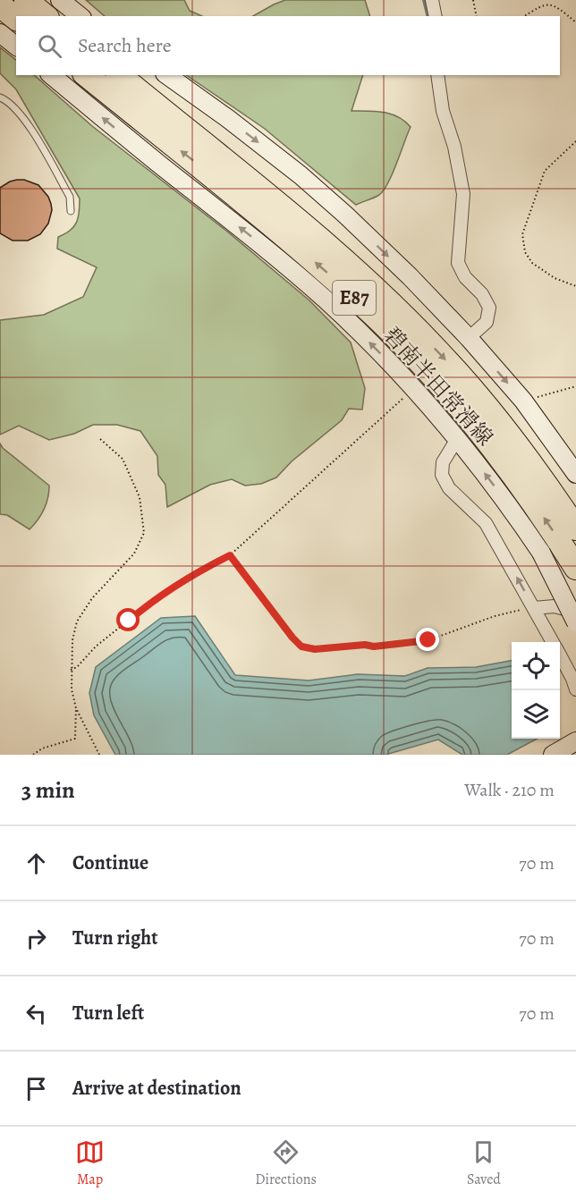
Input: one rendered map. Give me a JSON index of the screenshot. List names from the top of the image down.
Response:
{
  "streets": {
    "highway": ["E87"],
    "main road": ["碧南半田常滑線"]
  },
  "page": {
    "search": "Search here",
    "heading": ["3 min", "Walk · 210 m"],
    "list": [
      ["Continue", "70 m"],
      ["Turn right", "70 m"],
      ["Turn left", "70 m"],
      "Arrive at destination"
    ],
    "nav": ["Map", "Directions", "Saved"]
  }
}
